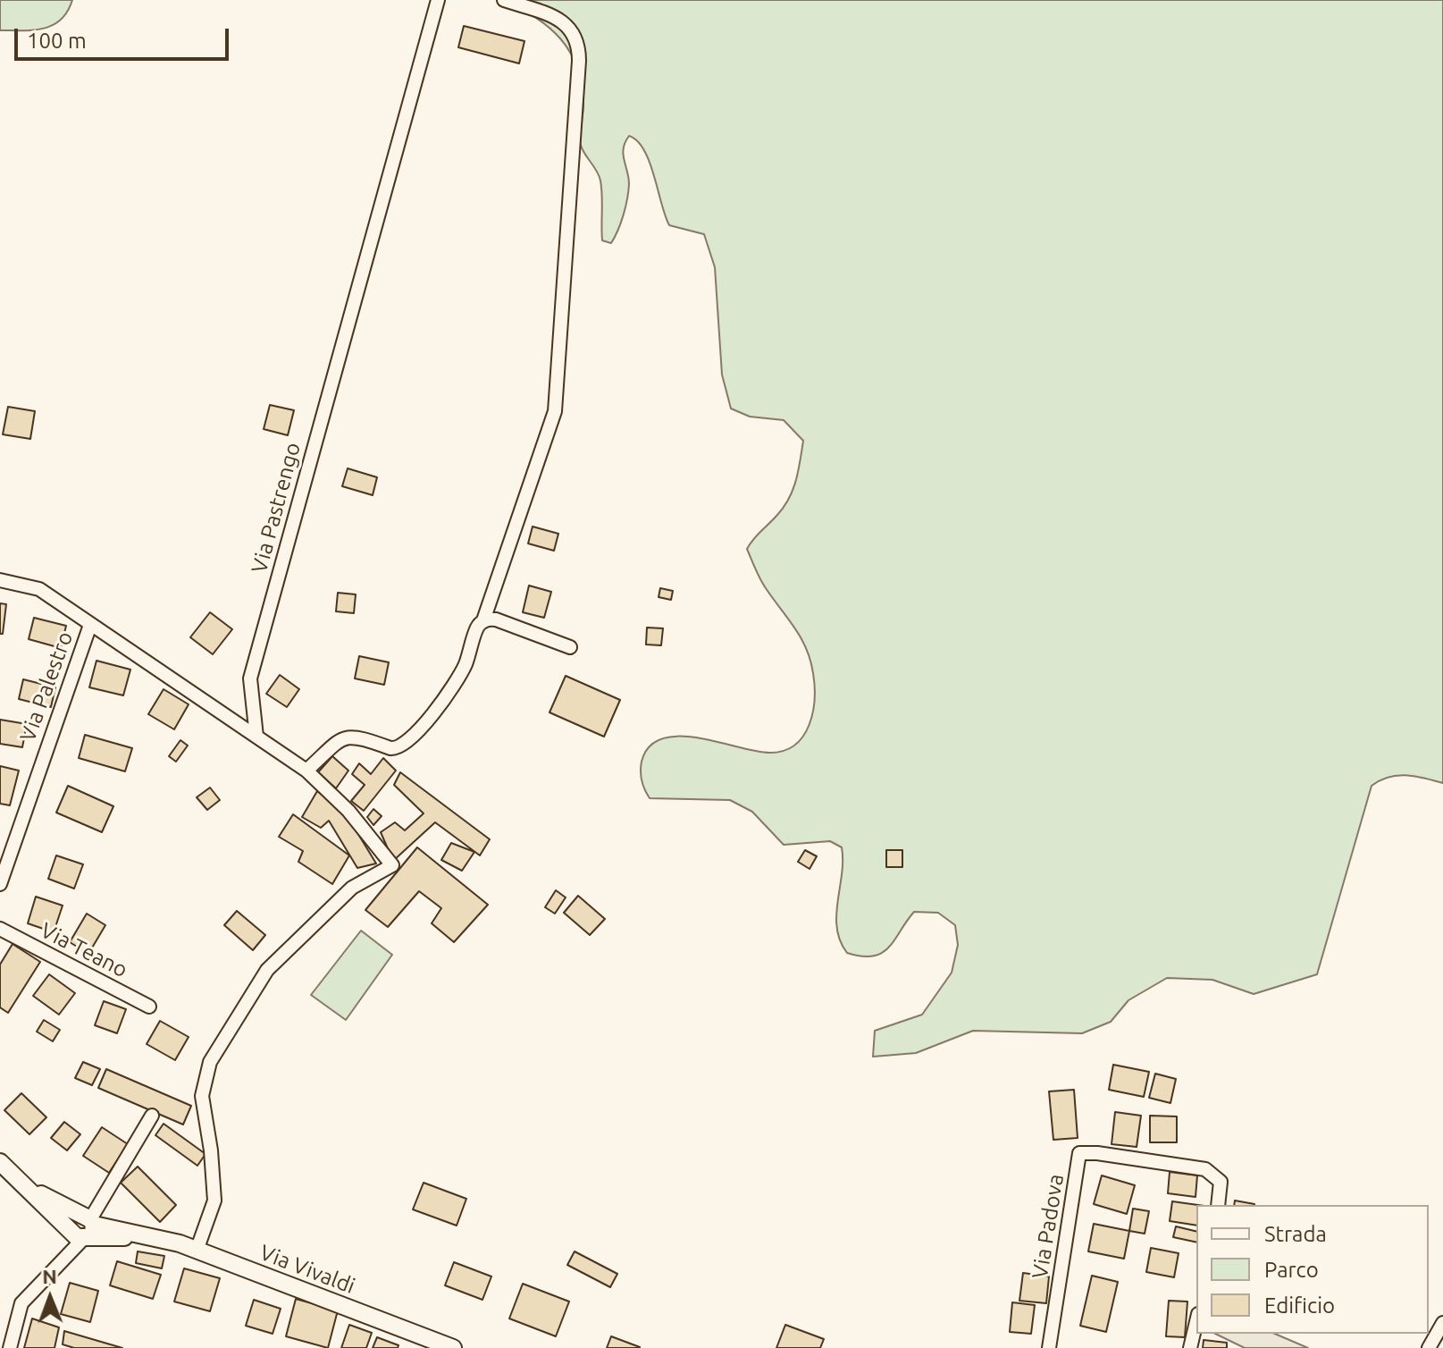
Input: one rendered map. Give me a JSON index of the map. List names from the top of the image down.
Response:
{
  "streets": {
    "street": [
      "Via Pastrengo",
      "Via Palestro",
      "Via Teano",
      "Via Padova",
      "Via Vivaldi"
    ]
  },
  "legend": ["Strada", "Parco", "Edificio"],
  "scale_bar": "100 m",
  "north": "top"
}
